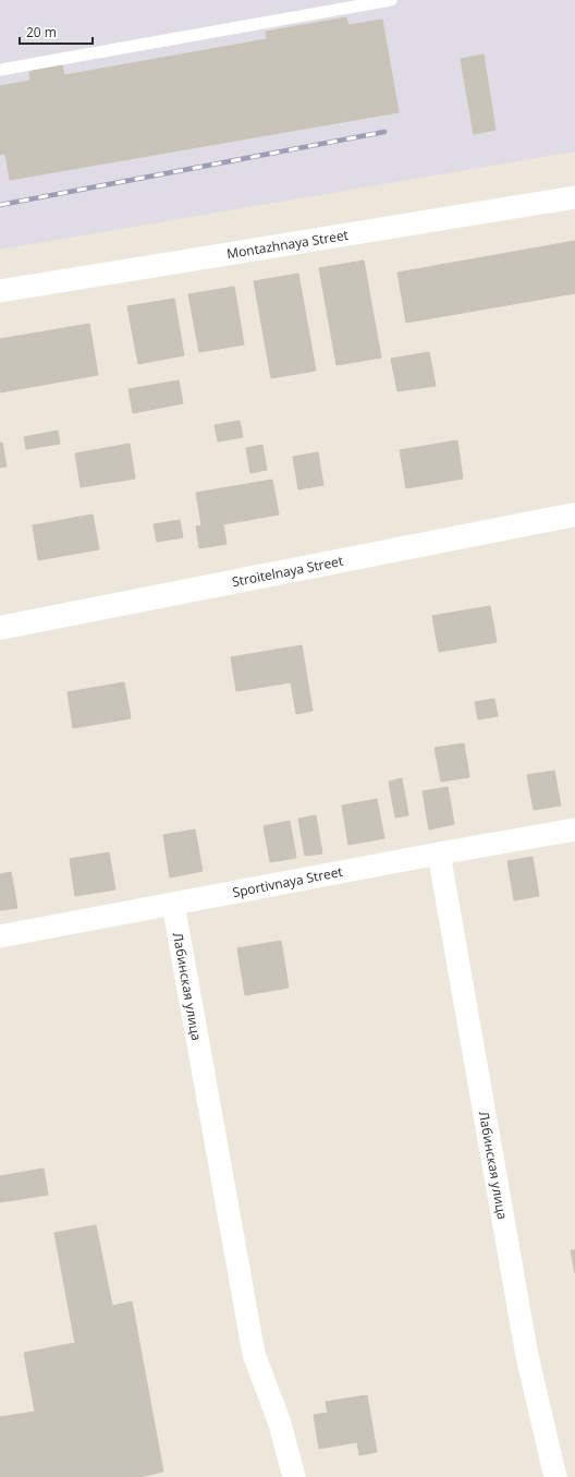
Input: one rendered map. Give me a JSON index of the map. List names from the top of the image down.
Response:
{
  "streets": {
    "street": [
      "Montazhnaya Street",
      "Stroitelnaya Street",
      "Sportivnaya Street",
      "Лабинская улица"
    ]
  },
  "crossings": [
    ["Sportivnaya Street", "Лабинская улица"]
  ],
  "scale_bar": "20 m"
}
